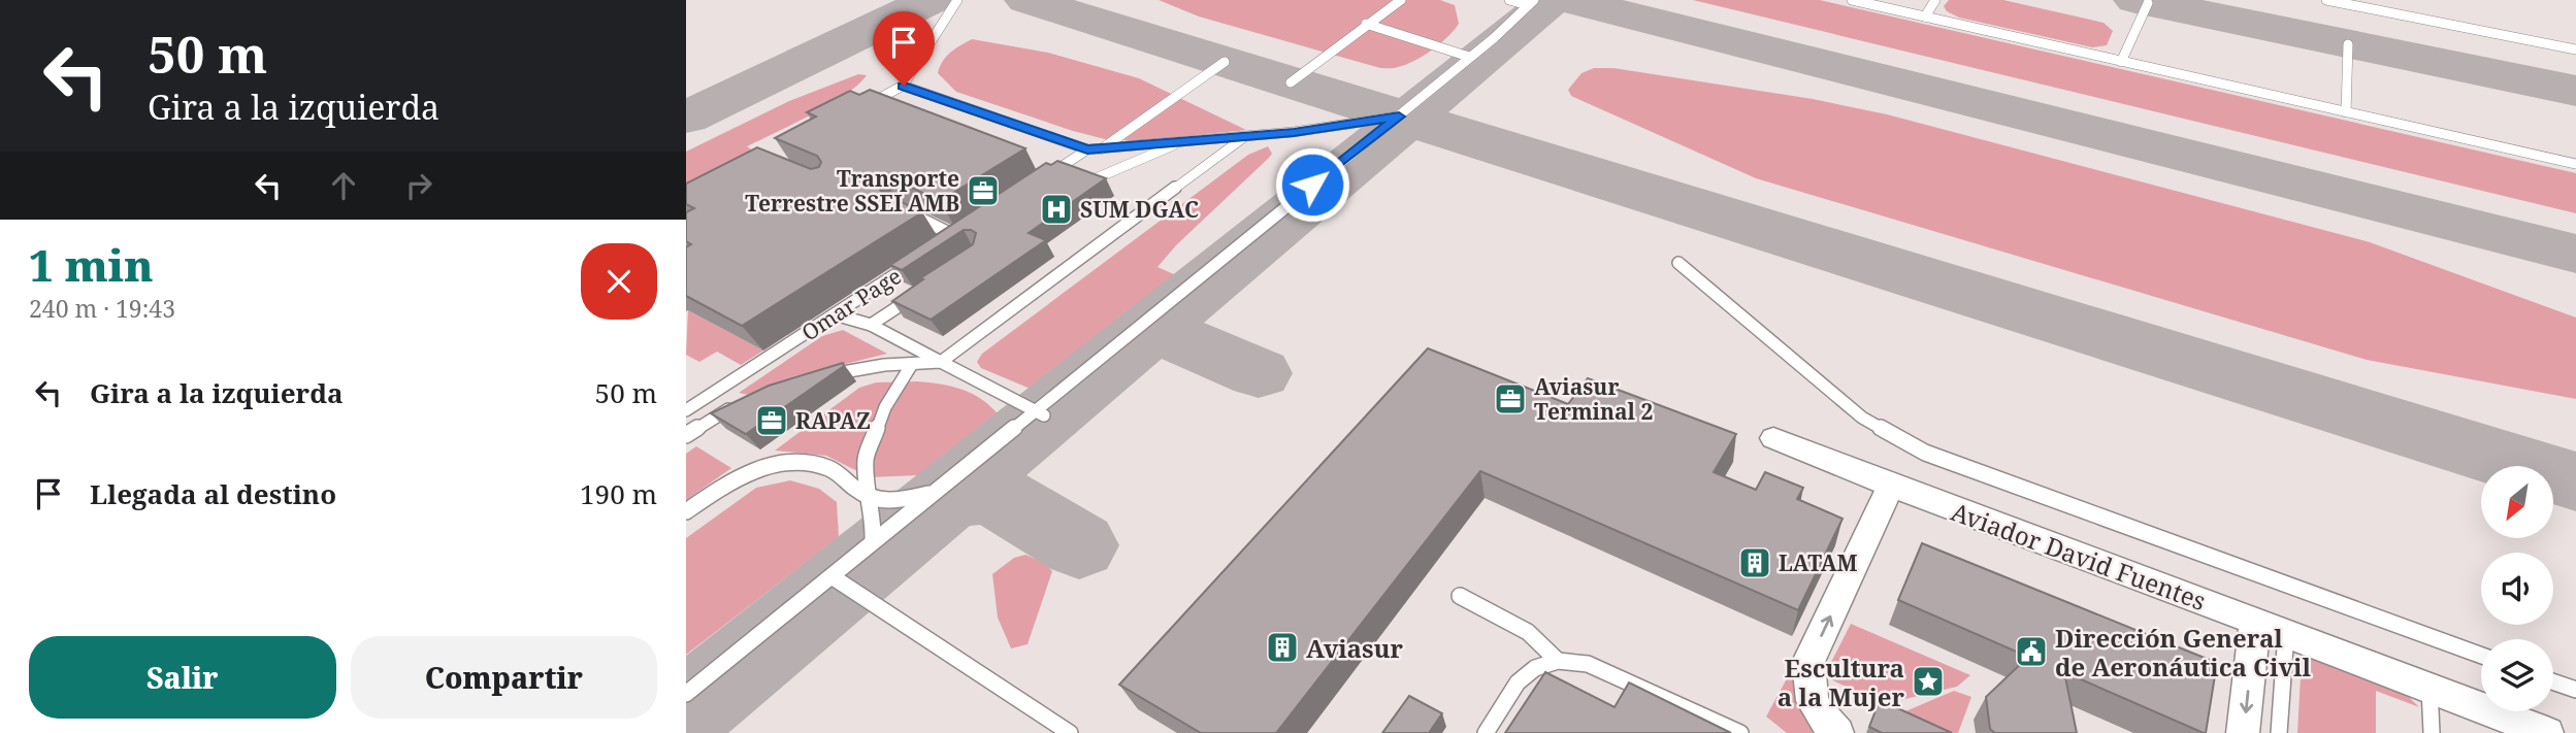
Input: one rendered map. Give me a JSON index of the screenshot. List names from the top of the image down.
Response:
{
  "streets": {
    "street": ["Aviador David Fuentes"],
    "lane": ["Omar Page"]
  },
  "places": {
    "office": ["Transporte Terrestre SSEI AMB", "Aviasur Terminal 2", "RAPAZ"],
    "hospital": ["SUM DGAC"],
    "building": ["LATAM", "Aviasur"],
    "public building": ["Dirección General de Aeronáutica Civil"],
    "place": ["Escultura a la Mujer"]
  },
  "north": "bottom left",
  "page": {
    "turn": ["50 m", "Gira a la izquierda"],
    "heading": ["1 min", "240 m · 19:43"],
    "list": [
      {
        "name": "Gira a la izquierda",
        "value": "50 m"
      },
      {
        "name": "Llegada al destino",
        "value": "190 m"
      }
    ],
    "buttons": ["Salir", "Compartir"]
  }
}
